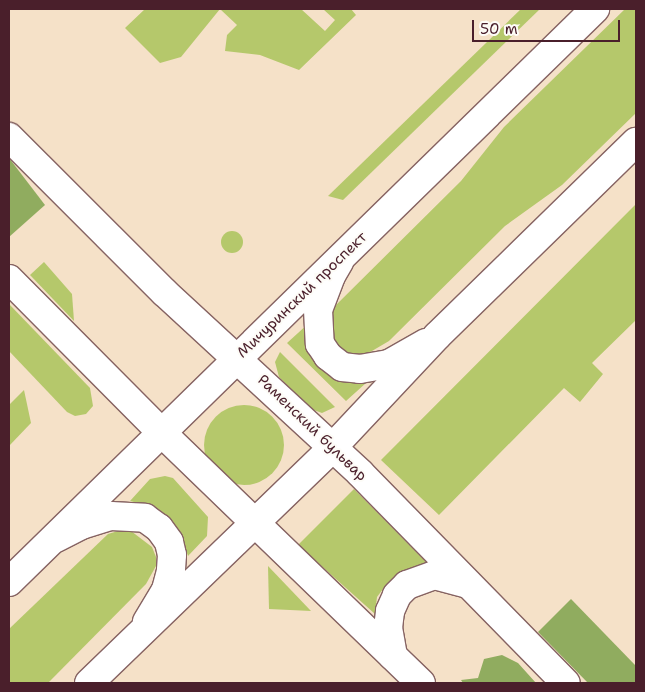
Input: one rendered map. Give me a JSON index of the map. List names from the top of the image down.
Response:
{
  "streets": {
    "street": ["Мичуринский проспект", "Раменский бульвар"]
  },
  "crossings": [
    ["Мичуринский проспект", "Раменский бульвар"]
  ],
  "scale_bar": "50 m"
}
